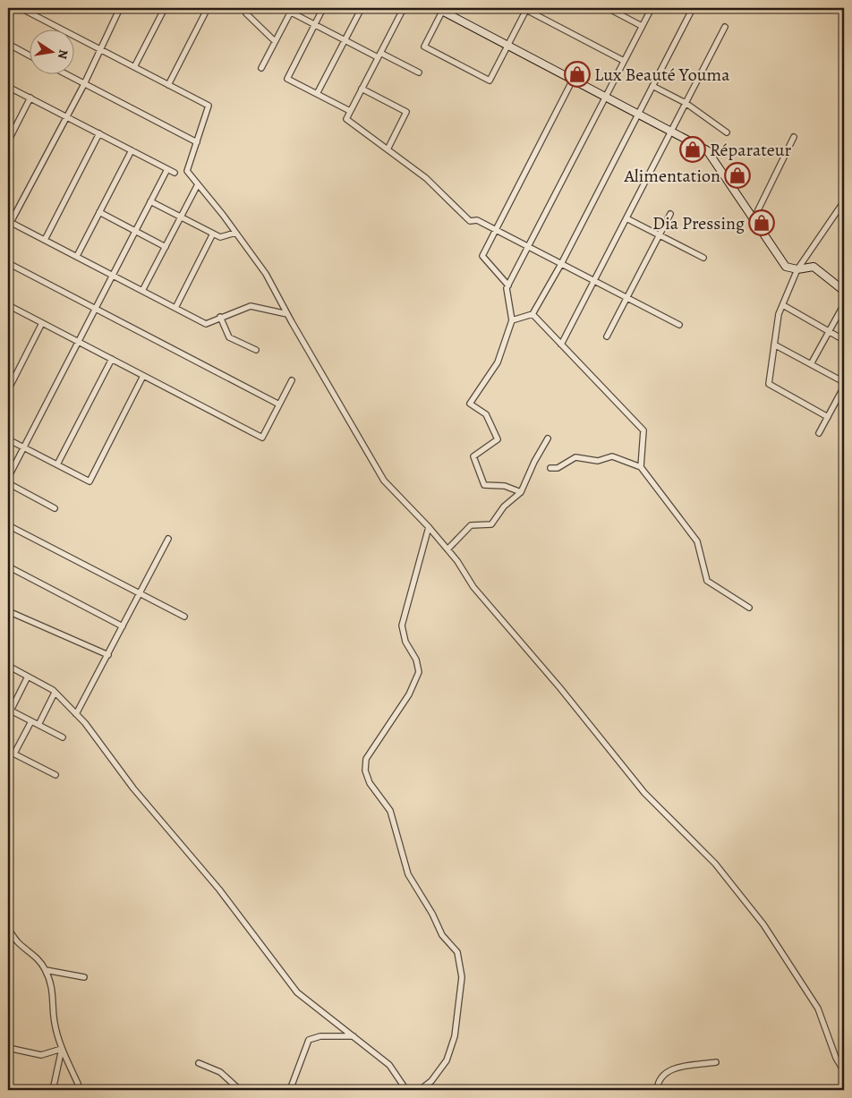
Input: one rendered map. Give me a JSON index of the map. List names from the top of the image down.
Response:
{
  "places": {
    "shop": [
      "Lux Beauté Youma",
      "Réparateur",
      "Alimentation",
      "Dia Pressing"
    ]
  },
  "north": "right"
}
